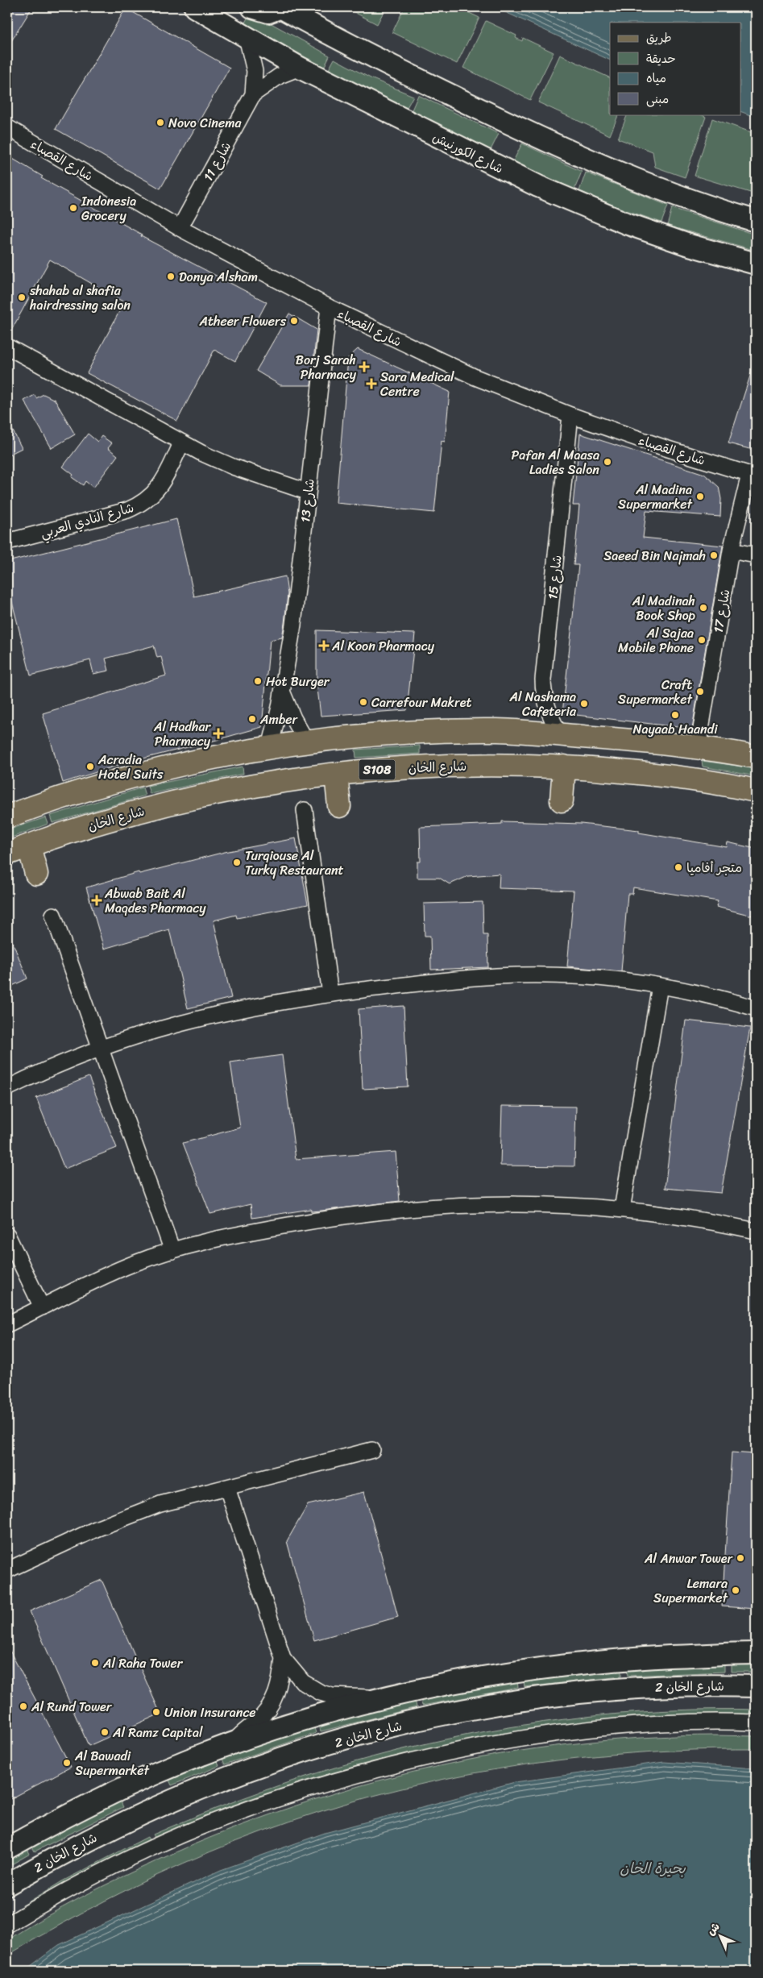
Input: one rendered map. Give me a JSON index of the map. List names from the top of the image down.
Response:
{
  "streets": {
    "main road": [
      "شارع الكورنيش",
      "شارع الخان",
      "S108",
      "شارع الخان 2"
    ],
    "street": [
      "شارع القصباء",
      "شارع 11",
      "شارع 13",
      "شارع النادي العربي",
      "شارع 15",
      "شارع 17"
    ]
  },
  "crossings": [
    ["شارع الكورنيش", "شارع 11"],
    ["شارع القصباء", "شارع 11"],
    ["شارع القصباء", "شارع 13"],
    ["شارع القصباء", "شارع 15"],
    ["شارع القصباء", "شارع 17"]
  ],
  "water": ["بحيرة الخان"],
  "places": {
    "other": [
      "Novo Cinema",
      "Indonesia Grocery",
      "Donya Alsham",
      "shahab al shafia hairdressing salon",
      "Atheer Flowers",
      "Pafan Al Maasa Ladies Salon",
      "Al Madina Supermarket",
      "Saeed Bin Najmah",
      "Al Madinah Book Shop",
      "Al Sajaa Mobile Phone",
      "Hot Burger",
      "Craft Supermarket",
      "Carrefour Makret",
      "Al Nashama Cafeteria",
      "Nayaab Haandi",
      "Amber",
      "Acradia Hotel Suits",
      "Turqiouse Al Turky Restaurant",
      "متجر أفاميا",
      "Al Anwar Tower",
      "Lemara Supermarket",
      "Al Raha Tower",
      "Al Rund Tower",
      "Union Insurance",
      "Al Ramz Capital",
      "Al Bawadi Supermarket"
    ],
    "health": [
      "Borj Sarah Pharmacy",
      "Sara Medical Centre",
      "Al Koon Pharmacy",
      "Al Hadhar Pharmacy",
      "Abwab Bait Al Maqdes Pharmacy"
    ]
  },
  "legend": [
    "طريق",
    "حديقة",
    "مياه",
    "مبنى"
  ],
  "north": "top left"
}
